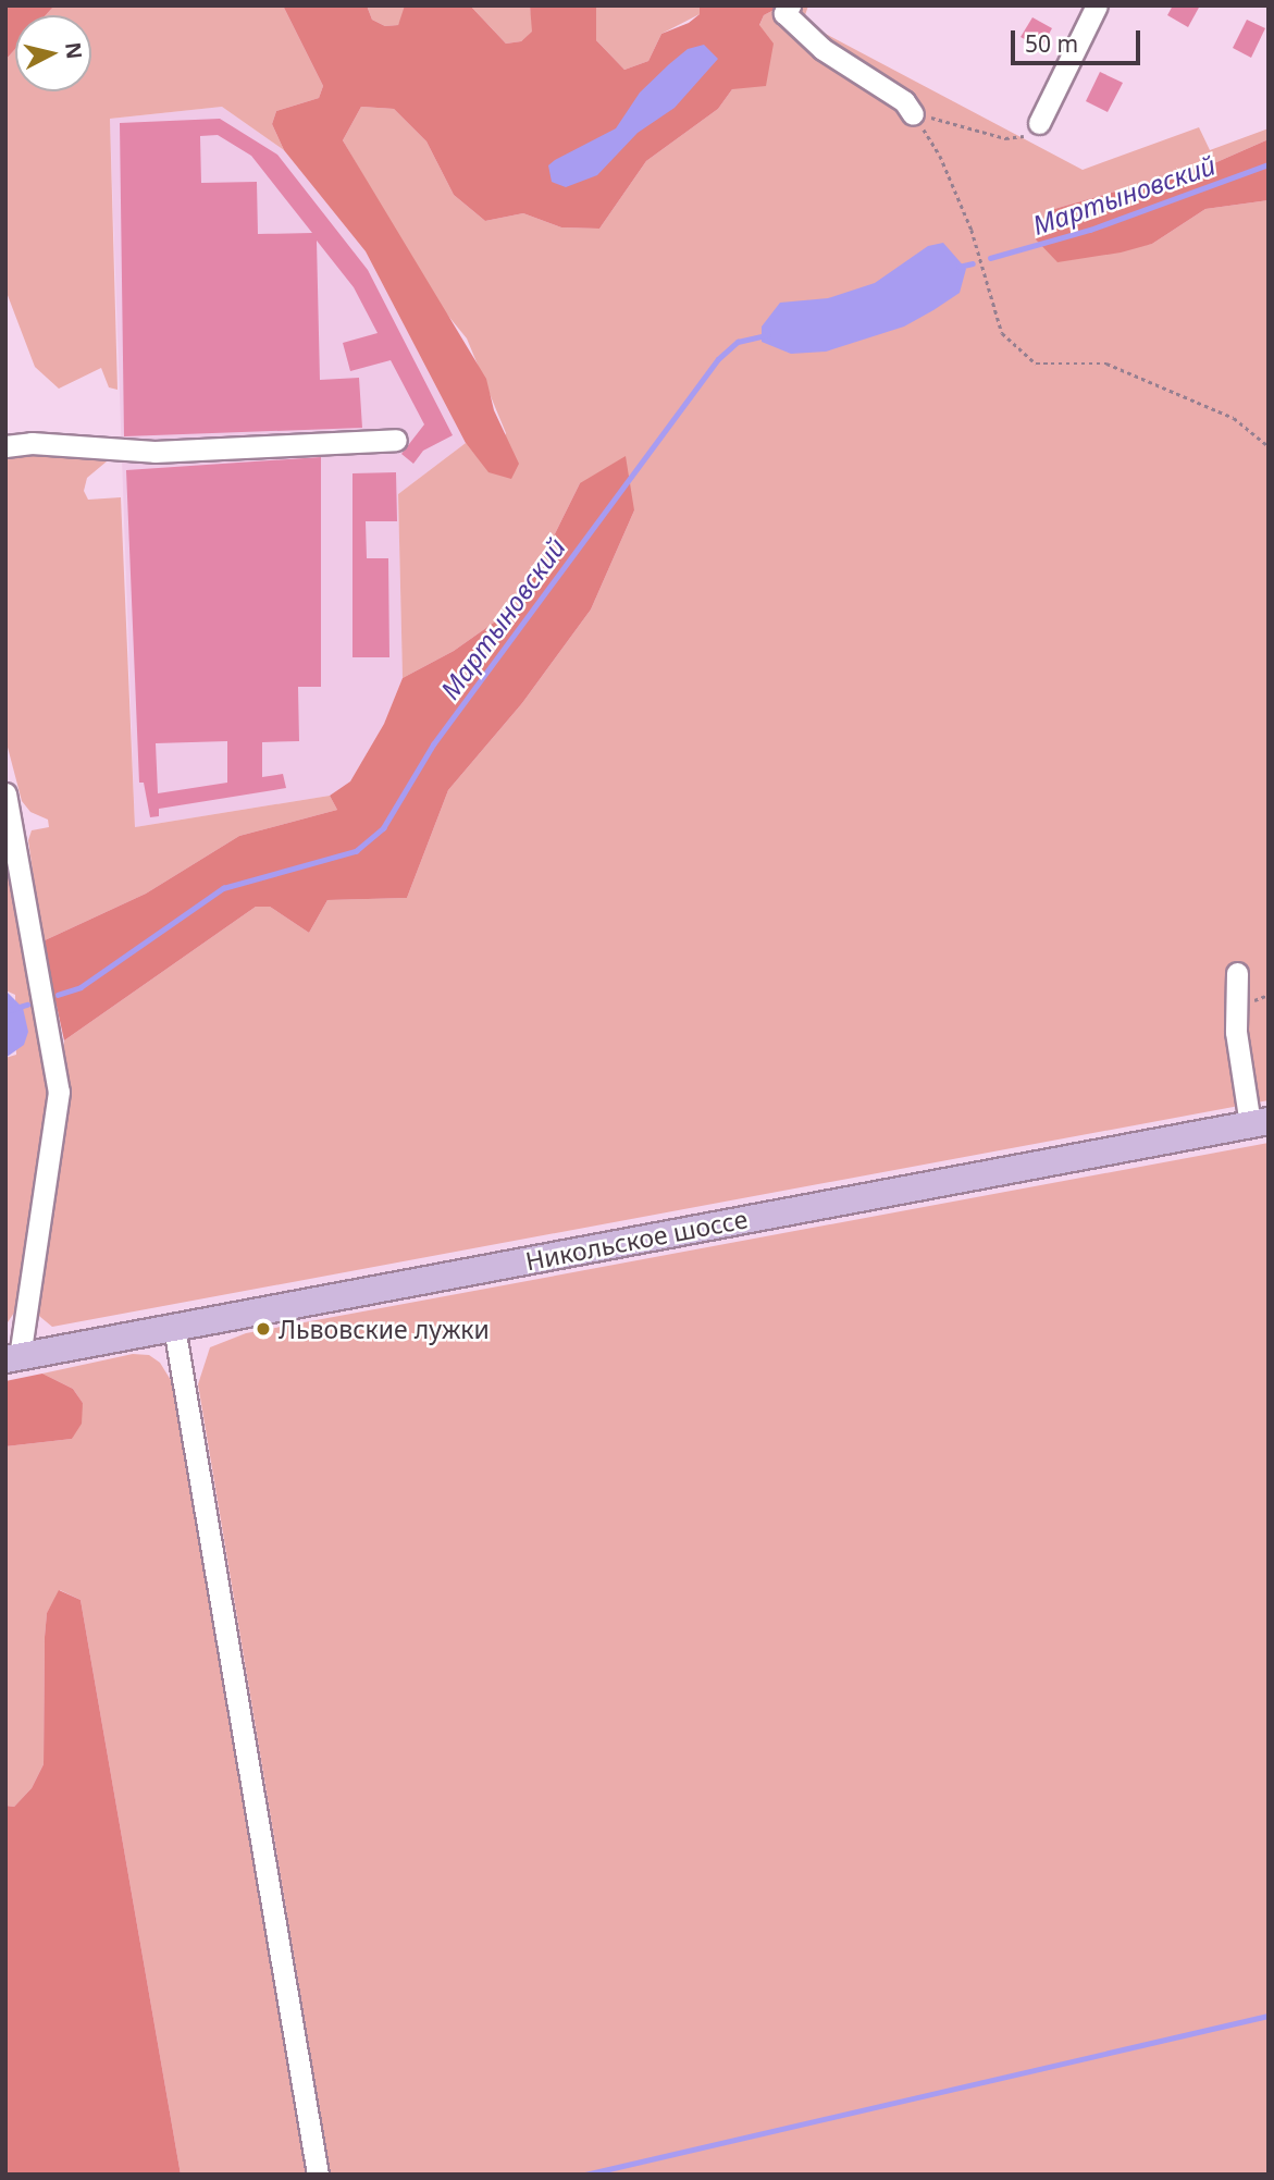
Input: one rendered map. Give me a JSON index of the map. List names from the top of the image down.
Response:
{
  "streets": {
    "main road": ["Никольское шоссе"]
  },
  "water": ["Мартыновский"],
  "places": ["Львовские лужки"],
  "scale_bar": "50 m",
  "north": "right"
}
